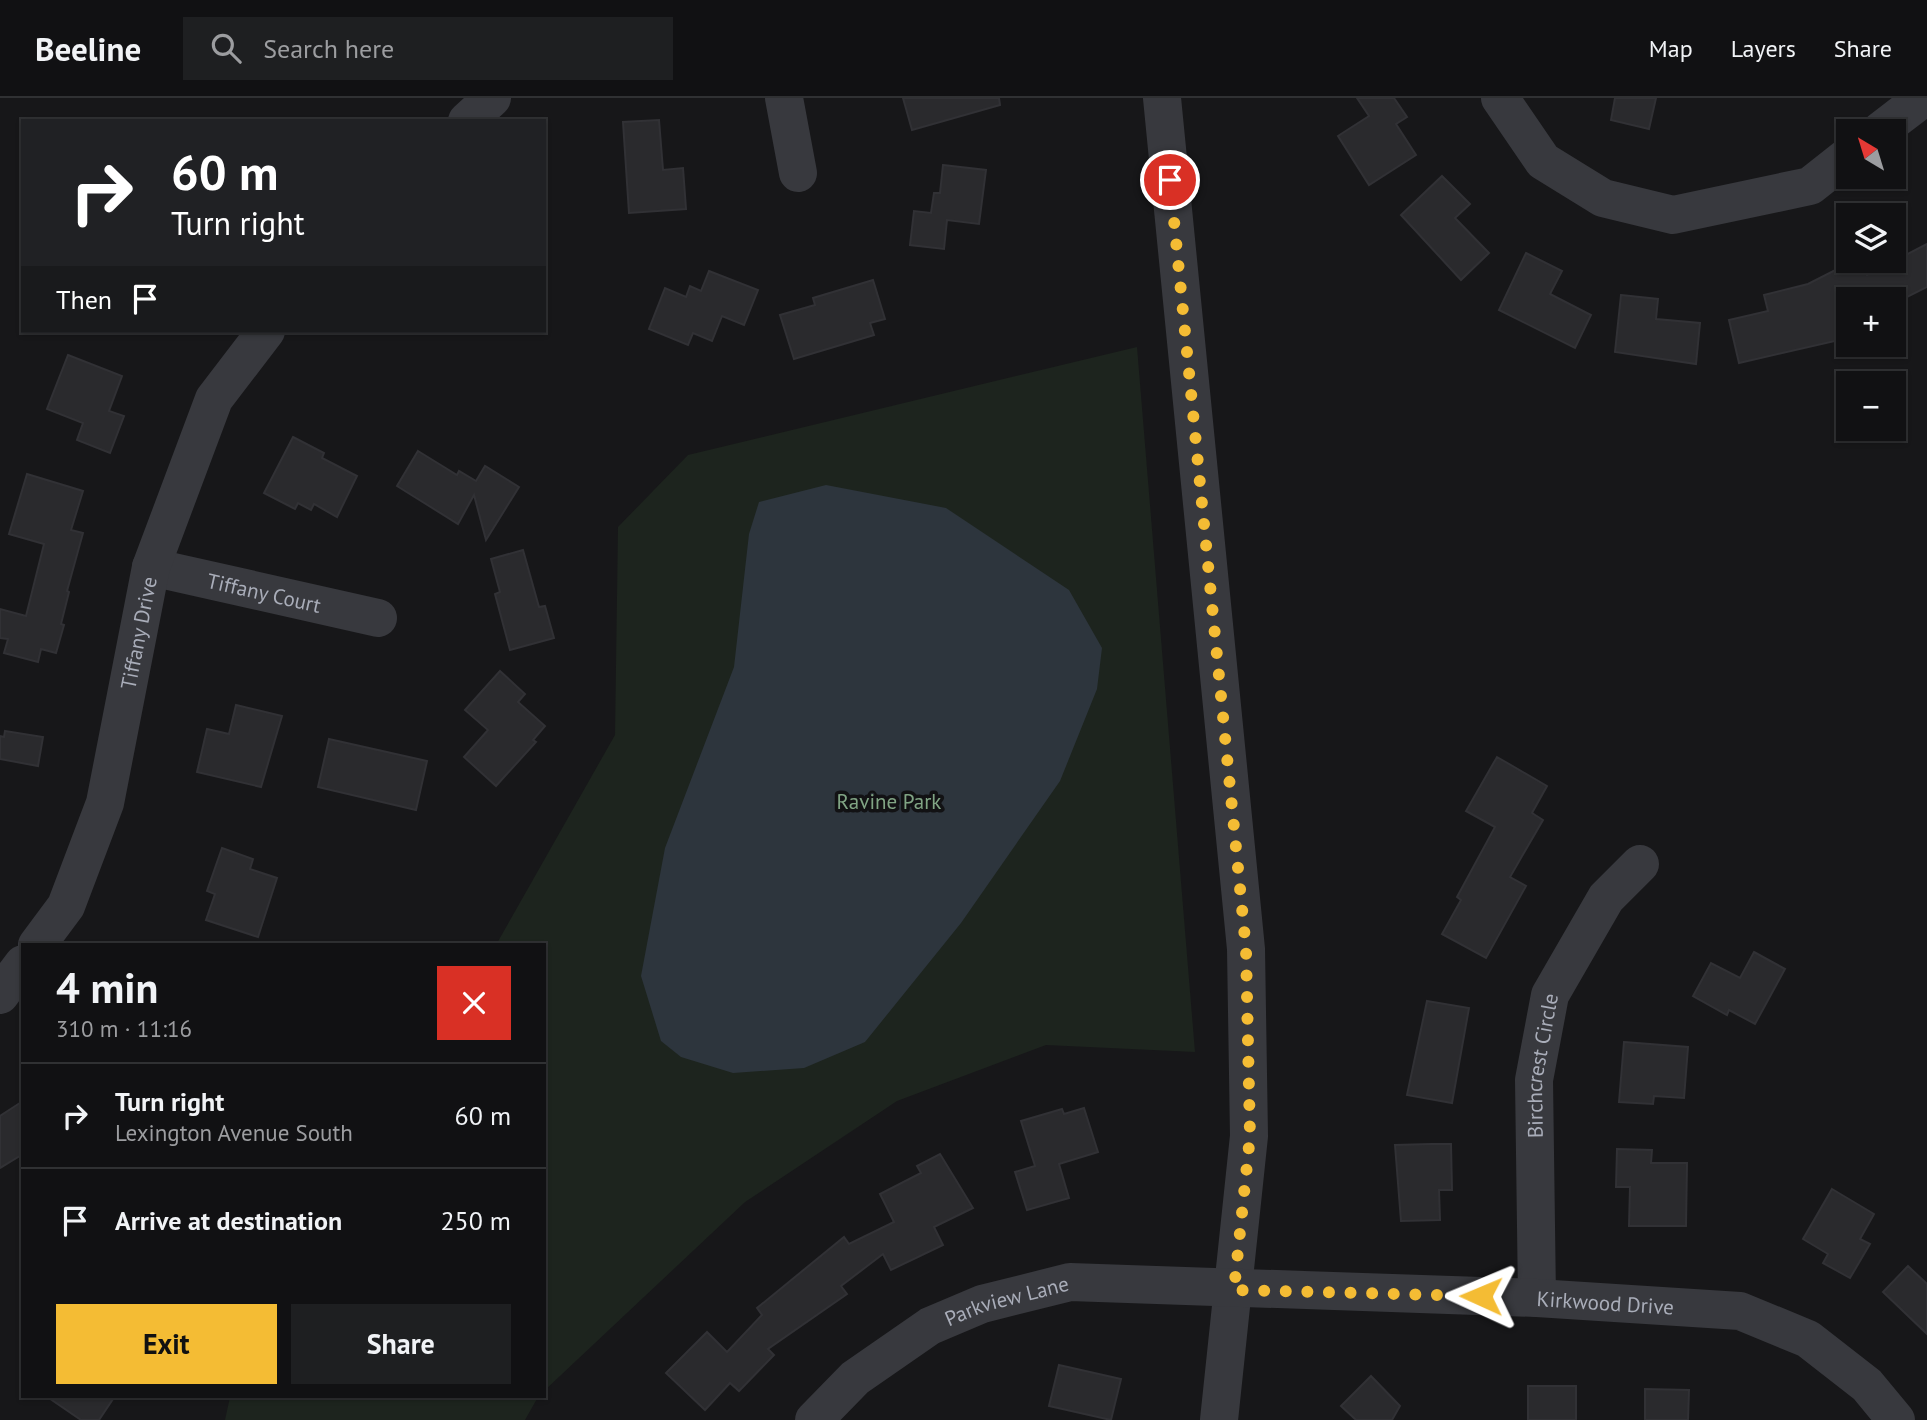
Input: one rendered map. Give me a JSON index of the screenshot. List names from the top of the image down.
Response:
{
  "streets": {
    "street": [
      "Tiffany Court",
      "Tiffany Drive",
      "Birchcrest Circle",
      "Kirkwood Drive",
      "Parkview Lane"
    ]
  },
  "crossings": [
    ["Tiffany Court", "Tiffany Drive"],
    ["Birchcrest Circle", "Kirkwood Drive"],
    ["Kirkwood Drive", "Parkview Lane"]
  ],
  "parks": ["Ravine Park"],
  "north": "top left",
  "page": {
    "header": "Beeline",
    "search": "Search here",
    "nav": ["Map", "Layers", "Share"],
    "map_buttons": ["+", "−"],
    "turn": ["60 m", "Turn right"],
    "then": "Then",
    "heading": ["4 min", "310 m · 11:16"],
    "list": [
      {
        "name": "Turn right",
        "note": "Lexington Avenue South",
        "value": "60 m"
      },
      {
        "name": "Arrive at destination",
        "value": "250 m"
      }
    ],
    "buttons": ["Exit", "Share"]
  }
}
